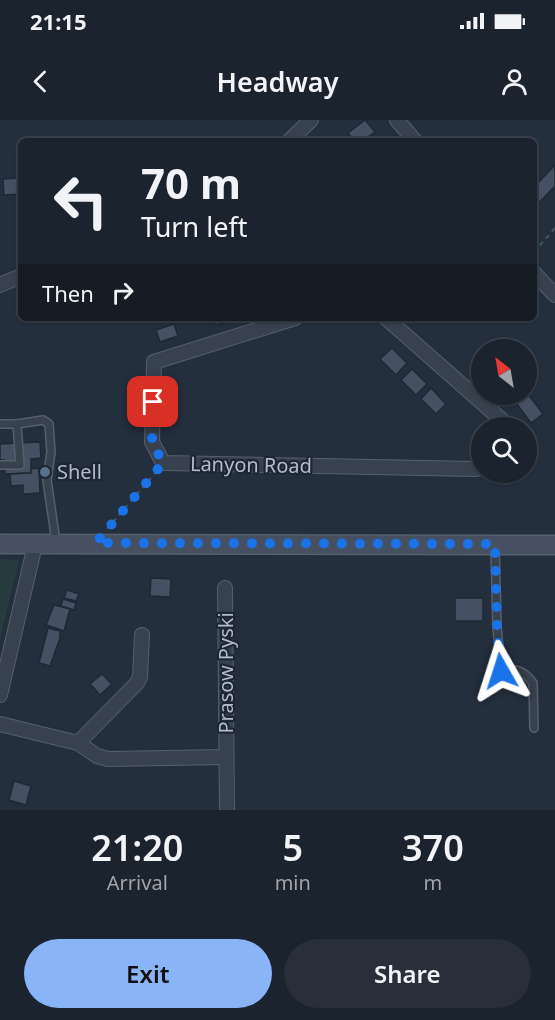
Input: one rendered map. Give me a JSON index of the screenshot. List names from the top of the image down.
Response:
{
  "streets": {
    "street": ["Lanyon Road", "Prasow Pyski"]
  },
  "places": ["Shell"],
  "north": "top left",
  "page": {
    "status": "21:15",
    "header": "Headway",
    "turn": ["70 m", "Turn left"],
    "then": "Then",
    "eta": [
      "21:20",
      "Arrival",
      "5",
      "min",
      "370",
      "m"
    ],
    "buttons": ["Exit", "Share"]
  }
}
